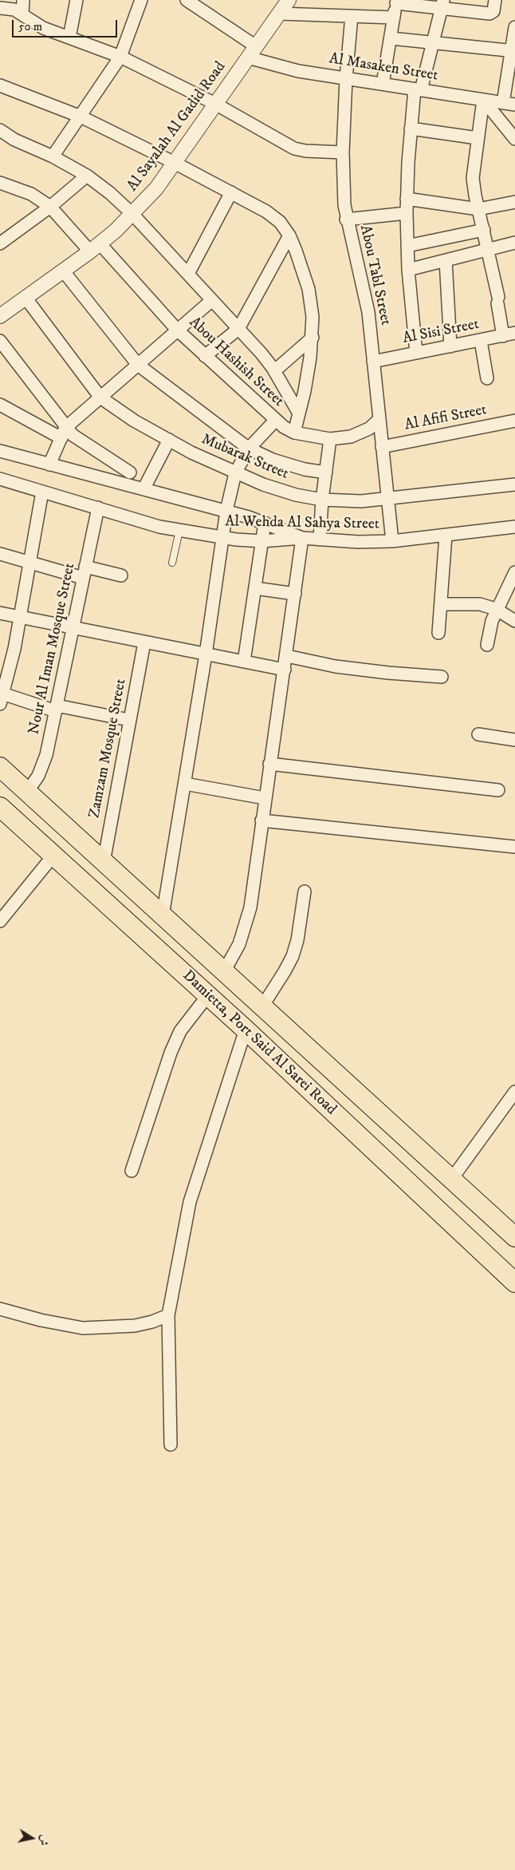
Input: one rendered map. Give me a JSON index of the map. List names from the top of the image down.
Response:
{
  "streets": {
    "highway": ["Damietta, Port Said Al Sarei Road"],
    "street": [
      "Al Masaken Street",
      "Al Sayalah Al Gadid Road",
      "Abou Tabl Street",
      "Al Sisi Street",
      "Abou Hashish Street",
      "Al Afifi Street",
      "Mubarak Street",
      "Al Wehda Al Sahya Street",
      "Nour Al Iman Mosque Street",
      "Zamzam Mosque Street"
    ]
  },
  "crossings": [
    ["Al Masaken Street", "Al Sayalah Al Gadid Road"],
    ["Al Masaken Street", "Abou Tabl Street"],
    ["Al Sayalah Al Gadid Road", "Abou Hashish Street"],
    ["Al Sayalah Al Gadid Road", "Mubarak Street"],
    ["Abou Tabl Street", "Al Sisi Street"],
    ["Abou Tabl Street", "Abou Hashish Street"],
    ["Abou Tabl Street", "Al Afifi Street"],
    ["Abou Tabl Street", "Mubarak Street"],
    ["Abou Tabl Street", "Al Wehda Al Sahya Street"],
    ["Al Wehda Al Sahya Street", "Nour Al Iman Mosque Street"],
    ["Nour Al Iman Mosque Street", "Damietta, Port Said Al Sarei Road"],
    ["Zamzam Mosque Street", "Damietta, Port Said Al Sarei Road"]
  ],
  "scale_bar": "50 m",
  "north": "right"
}
